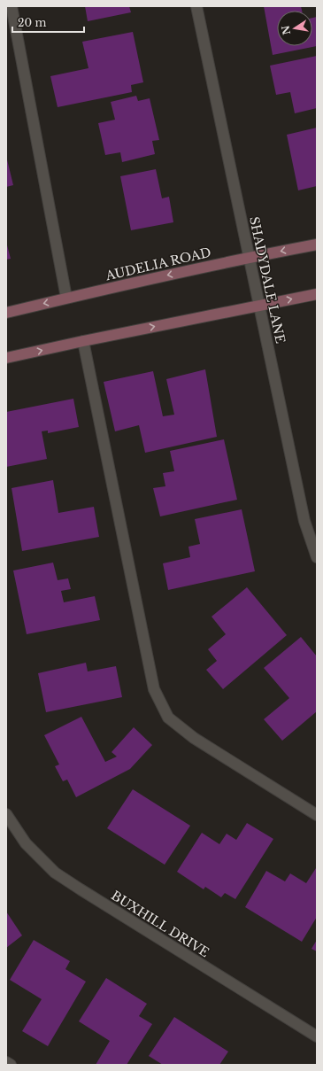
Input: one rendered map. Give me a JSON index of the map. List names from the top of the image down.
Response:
{
  "streets": {
    "main road": ["AUDELIA ROAD"],
    "street": ["SHADYDALE LANE", "BUXHILL DRIVE"]
  },
  "crossings": [
    ["AUDELIA ROAD", "SHADYDALE LANE"]
  ],
  "scale_bar": "20 m",
  "north": "left"
}
